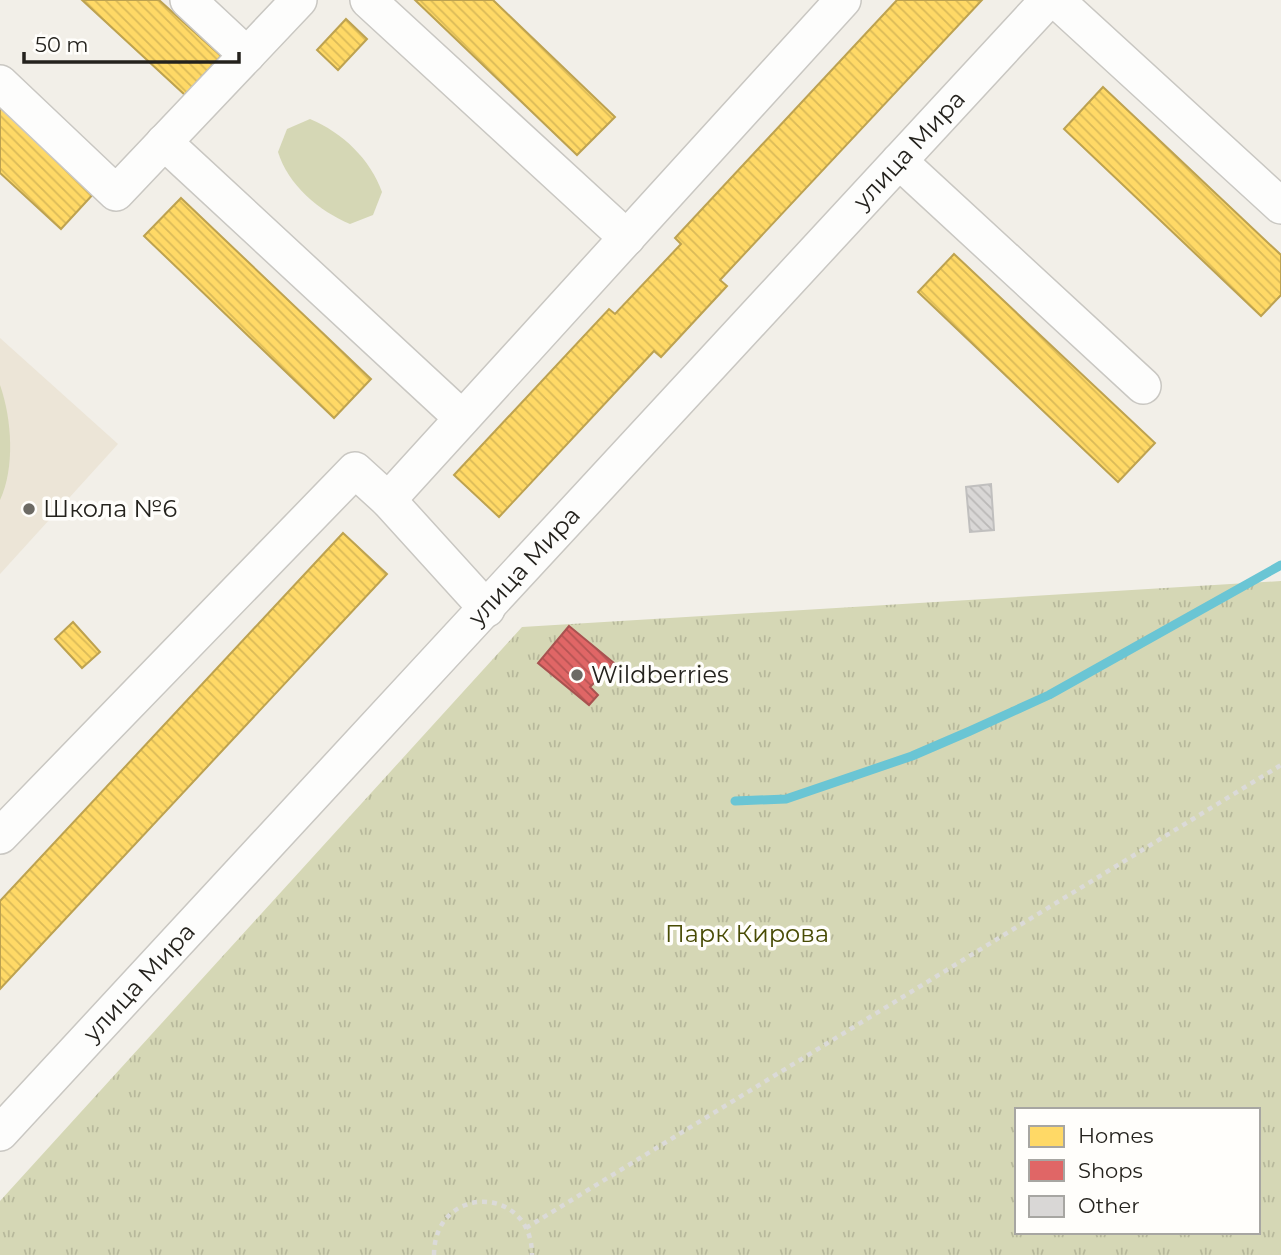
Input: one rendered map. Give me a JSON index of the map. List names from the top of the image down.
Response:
{
  "streets": {
    "street": ["улица Мира"]
  },
  "parks": ["Парк Кирова"],
  "places": ["Школа №6", "Wildberries"],
  "legend": ["Homes", "Shops", "Other"],
  "scale_bar": "50 m"
}
